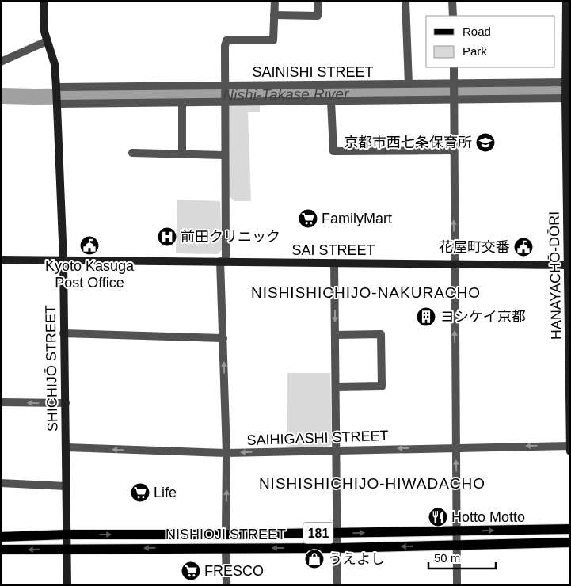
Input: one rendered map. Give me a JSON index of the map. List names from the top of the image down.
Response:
{
  "streets": {
    "main road": ["181", "NISHIOJI STREET"],
    "street": [
      "SAINISHI STREET",
      "SAI STREET",
      "HANAYACHŌ-DŌRI",
      "SHICHIJŌ STREET",
      "SAIHIGASHI STREET"
    ]
  },
  "crossings": [
    ["SAINISHI STREET", "HANAYACHŌ-DŌRI"],
    ["SAINISHI STREET", "SHICHIJŌ STREET"],
    ["SAI STREET", "HANAYACHŌ-DŌRI"],
    ["SAI STREET", "SHICHIJŌ STREET"],
    ["HANAYACHŌ-DŌRI", "SAIHIGASHI STREET"],
    ["SHICHIJŌ STREET", "SAIHIGASHI STREET"],
    ["SHICHIJŌ STREET", "NISHIOJI STREET"]
  ],
  "one_way": ["SAIHIGASHI STREET"],
  "districts": ["NISHISHICHIJO-NAKURACHO", "NISHISHICHIJO-HIWADACHO"],
  "water": ["Nishi-Takase River"],
  "places": {
    "school or university": ["京都市西七条保育所"],
    "supermarket": ["FamilyMart", "Life", "FRESCO"],
    "hospital": ["前田クリニック"],
    "public building": ["Kyoto Kasuga Post Office", "花屋町交番"],
    "building": ["ヨシケイ京都"],
    "restaurant": ["Hotto Motto"],
    "shop": ["うえよし"]
  },
  "legend": ["Road", "Park"],
  "scale_bar": "50 m"
}
